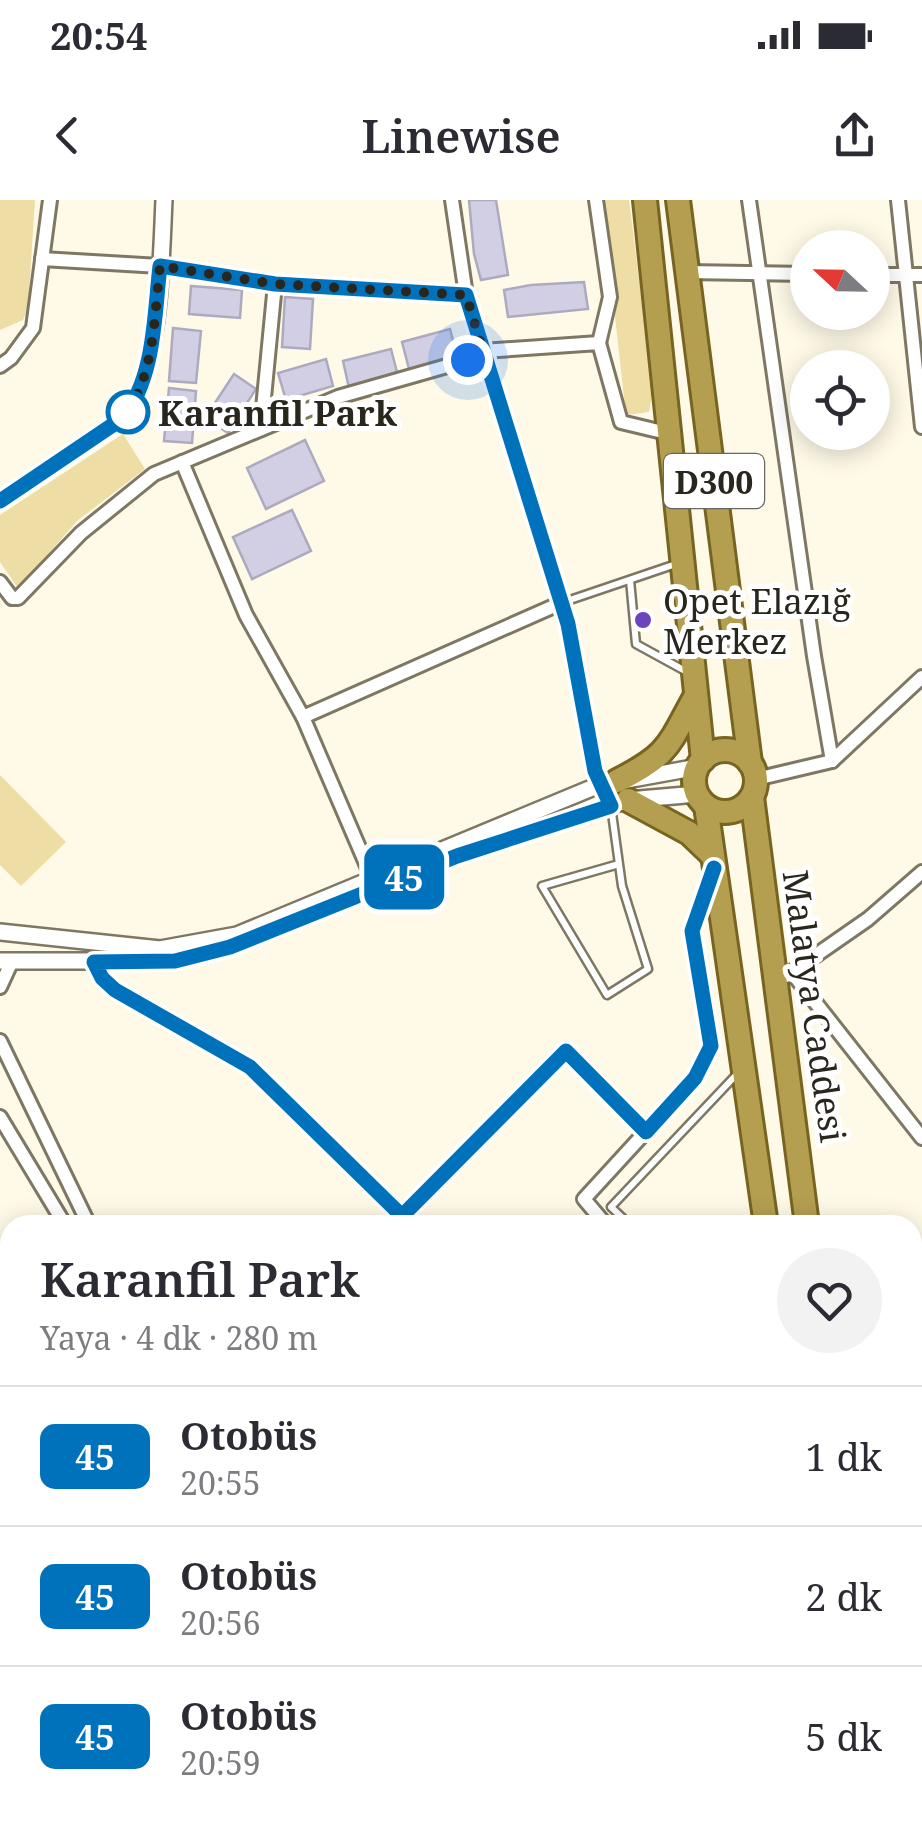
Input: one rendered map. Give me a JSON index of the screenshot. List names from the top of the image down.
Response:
{
  "streets": {
    "highway": ["D300", "Malatya Caddesi"]
  },
  "crossings": [
    ["D300", "Malatya Caddesi"]
  ],
  "places": ["Karanfil Park", "Opet Elazığ Merkez"],
  "lines": ["bus line 45"],
  "north": "left",
  "page": {
    "status": "20:54",
    "header": "Linewise",
    "on_map": "45",
    "heading": ["Karanfil Park", "Yaya · 4 dk · 280 m"],
    "list": [
      {
        "mark": "45",
        "name": "Otobüs",
        "note": "20:55",
        "value": "1 dk"
      },
      {
        "mark": "45",
        "name": "Otobüs",
        "note": "20:56",
        "value": "2 dk"
      },
      {
        "mark": "45",
        "name": "Otobüs",
        "note": "20:59",
        "value": "5 dk"
      }
    ]
  }
}
